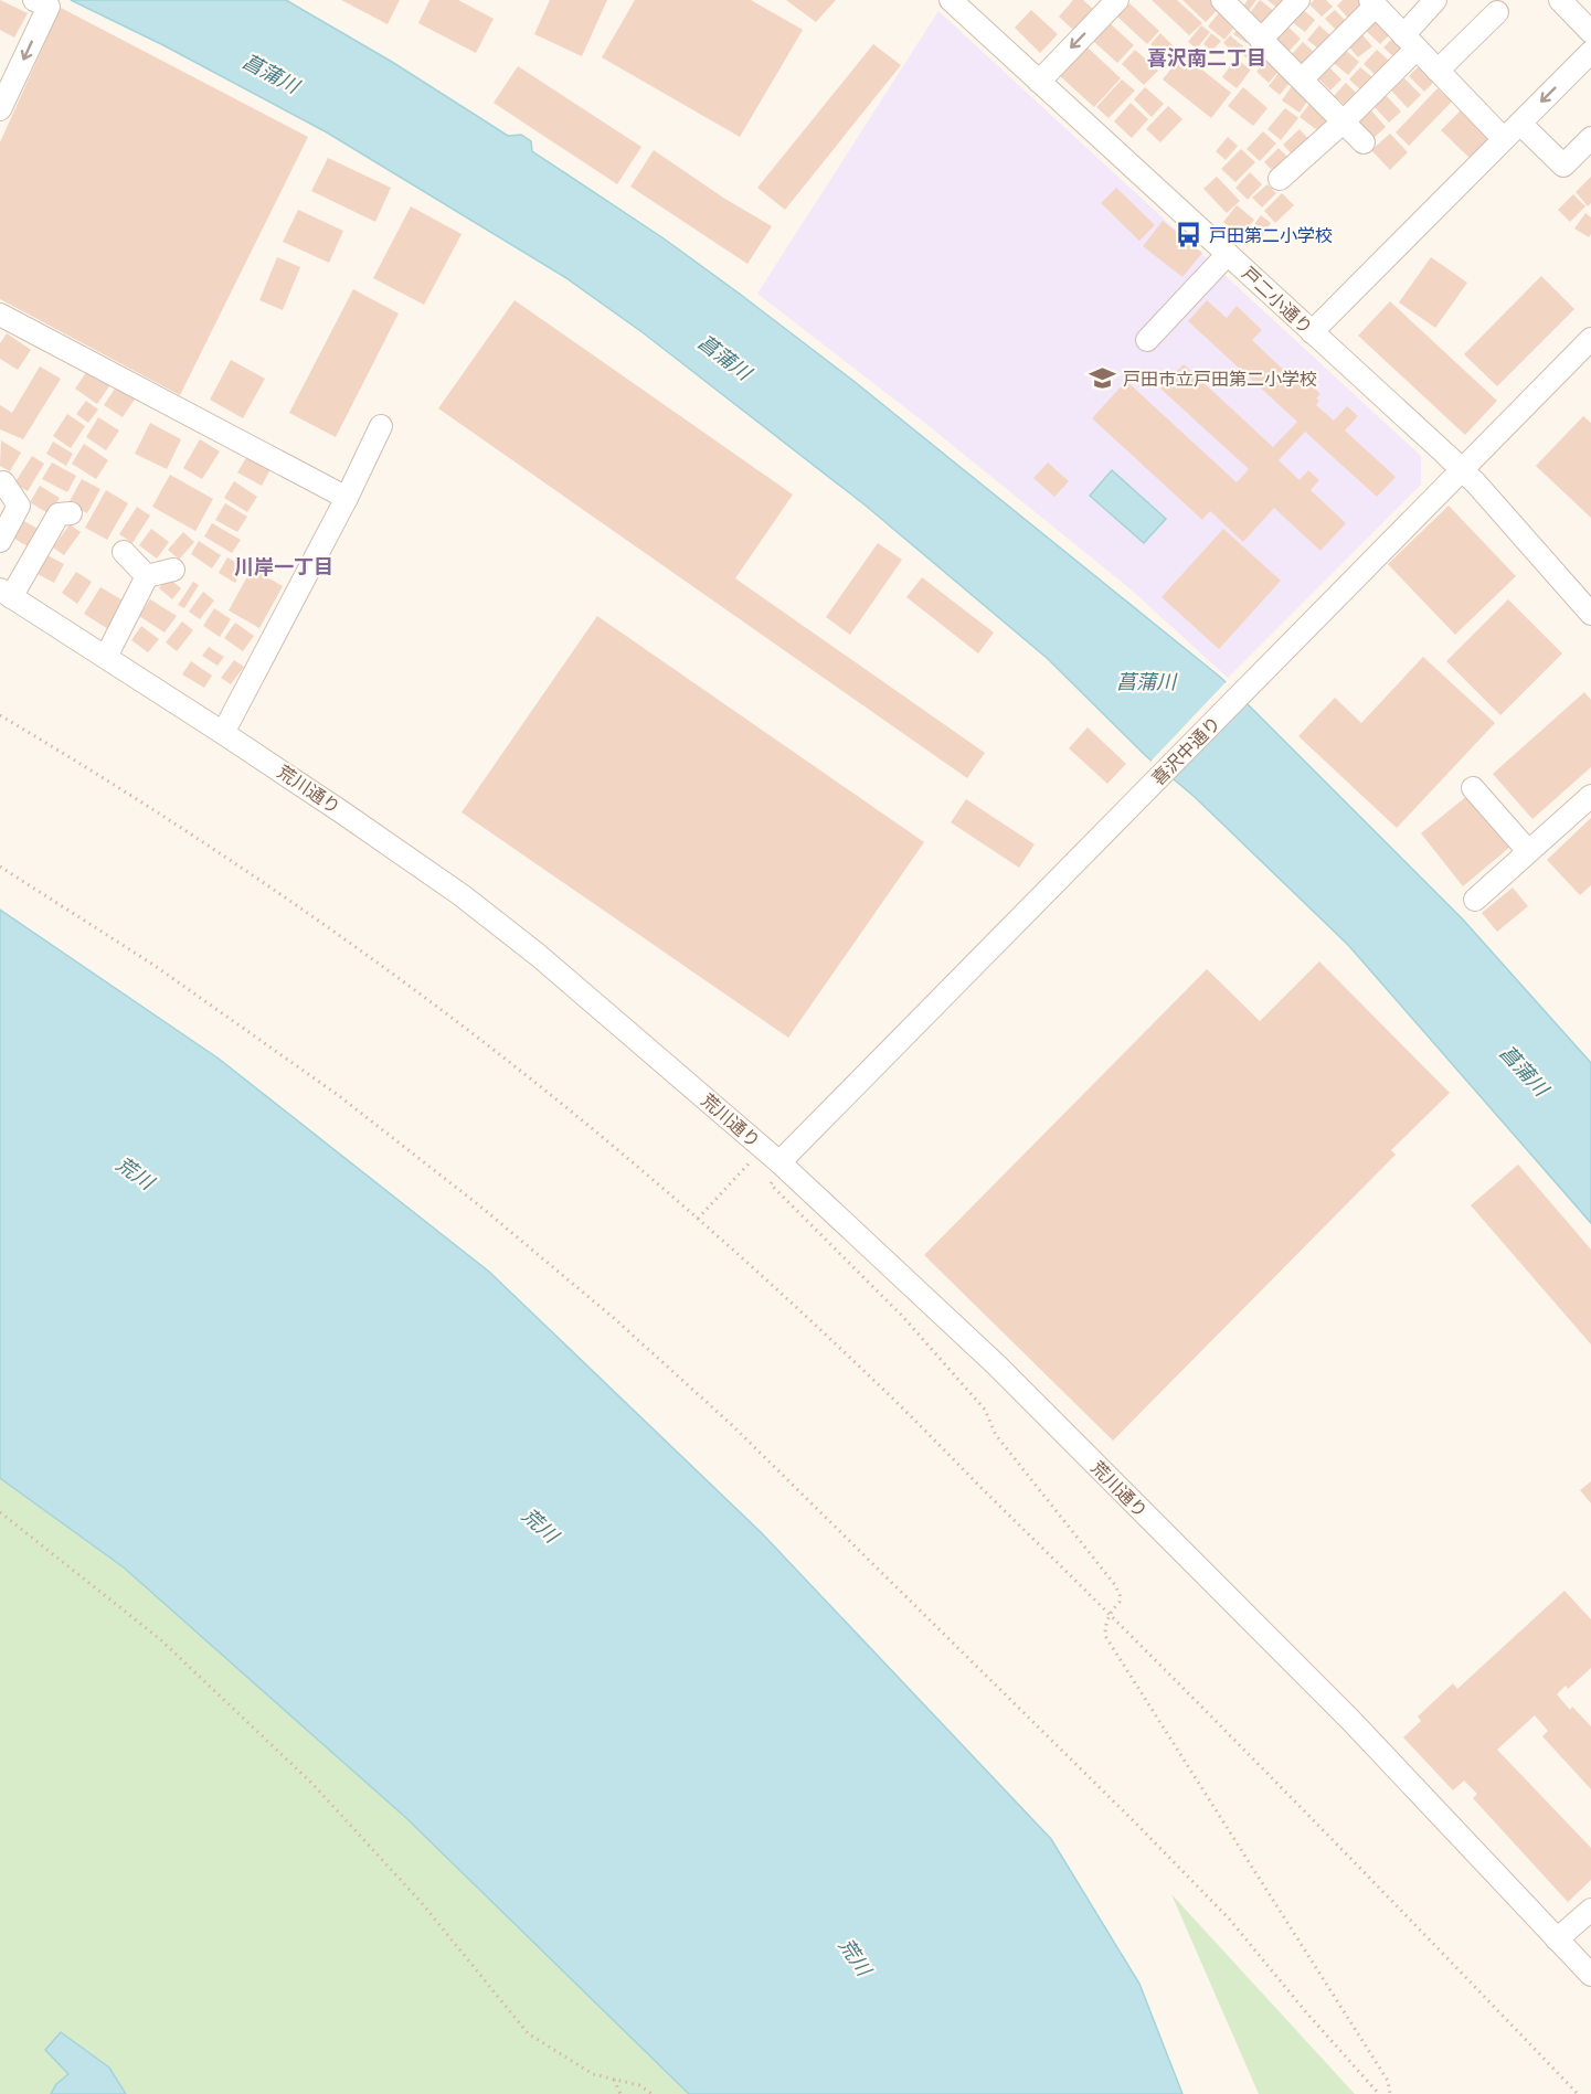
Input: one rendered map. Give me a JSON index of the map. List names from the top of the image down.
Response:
{
  "streets": {
    "street": ["戸二小通り", "喜沢中通り", "荒川通り"]
  },
  "crossings": [
    ["戸二小通り", "喜沢中通り"],
    ["喜沢中通り", "荒川通り"]
  ],
  "districts": ["喜沢南二丁目", "川岸一丁目"],
  "water": ["菖蒲川", "荒川"],
  "places": {
    "bus stop": ["戸田第二小学校"],
    "school or university": ["戸田市立戸田第二小学校"]
  }
}
